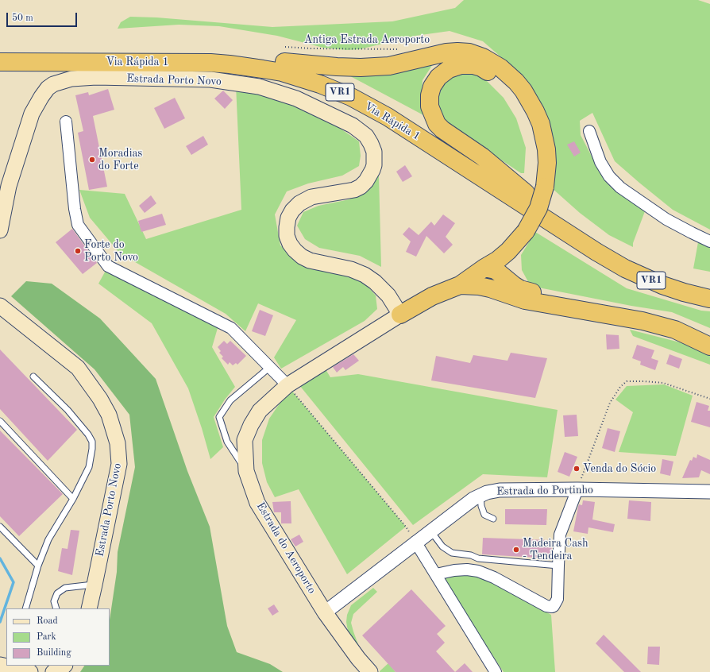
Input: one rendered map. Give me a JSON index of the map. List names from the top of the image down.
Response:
{
  "streets": {
    "highway": ["Via Rápida 1", "VR1"],
    "main road": ["Estrada Porto Novo", "Estrada do Aeroporto"],
    "street": ["Estrada do Portinho"],
    "path": ["Antiga Estrada Aeroporto"]
  },
  "crossings": [
    ["Antiga Estrada Aeroporto", "Via Rápida 1"],
    ["Estrada Porto Novo", "Estrada do Aeroporto"],
    ["Estrada do Portinho", "Estrada do Aeroporto"]
  ],
  "places": [
    "Moradias do Forte",
    "Forte do Porto Novo",
    "Venda do Sócio",
    "Madeira Cash - Tendeira"
  ],
  "legend": ["Road", "Park", "Building"],
  "scale_bar": "50 m"
}
